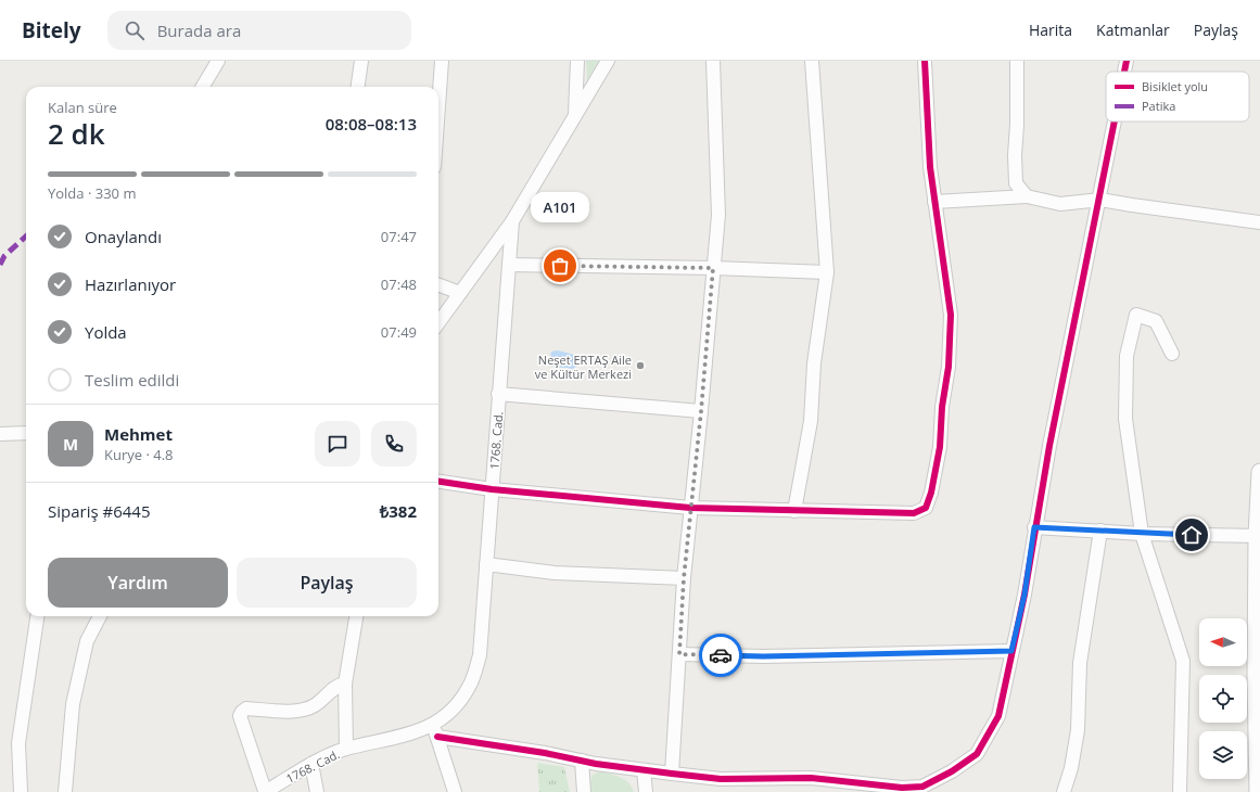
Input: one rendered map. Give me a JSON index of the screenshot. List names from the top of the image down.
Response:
{
  "streets": {
    "street": ["1768. Cad."]
  },
  "places": ["A101", "Neşet ERTAŞ Aile ve Kültür Merkezi"],
  "legend": ["Bisiklet yolu", "Patika"],
  "north": "left",
  "page": {
    "header": "Bitely",
    "search": "Burada ara",
    "nav": ["Harita", "Katmanlar", "Paylaş"],
    "heading": ["2 dk", "Kalan süre", "08:08–08:13"],
    "panel": [
      "Mehmet",
      "Kurye · 4.8",
      "Sipariş #6445",
      "₺382"
    ],
    "bar": "Yolda · 330 m",
    "bubble": "A101",
    "list": [
      ["Onaylandı", "07:47"],
      ["Hazırlanıyor", "07:48"],
      ["Yolda", "07:49"],
      "Teslim edildi"
    ],
    "round": "M",
    "buttons": ["Yardım", "Paylaş"]
  }
}
